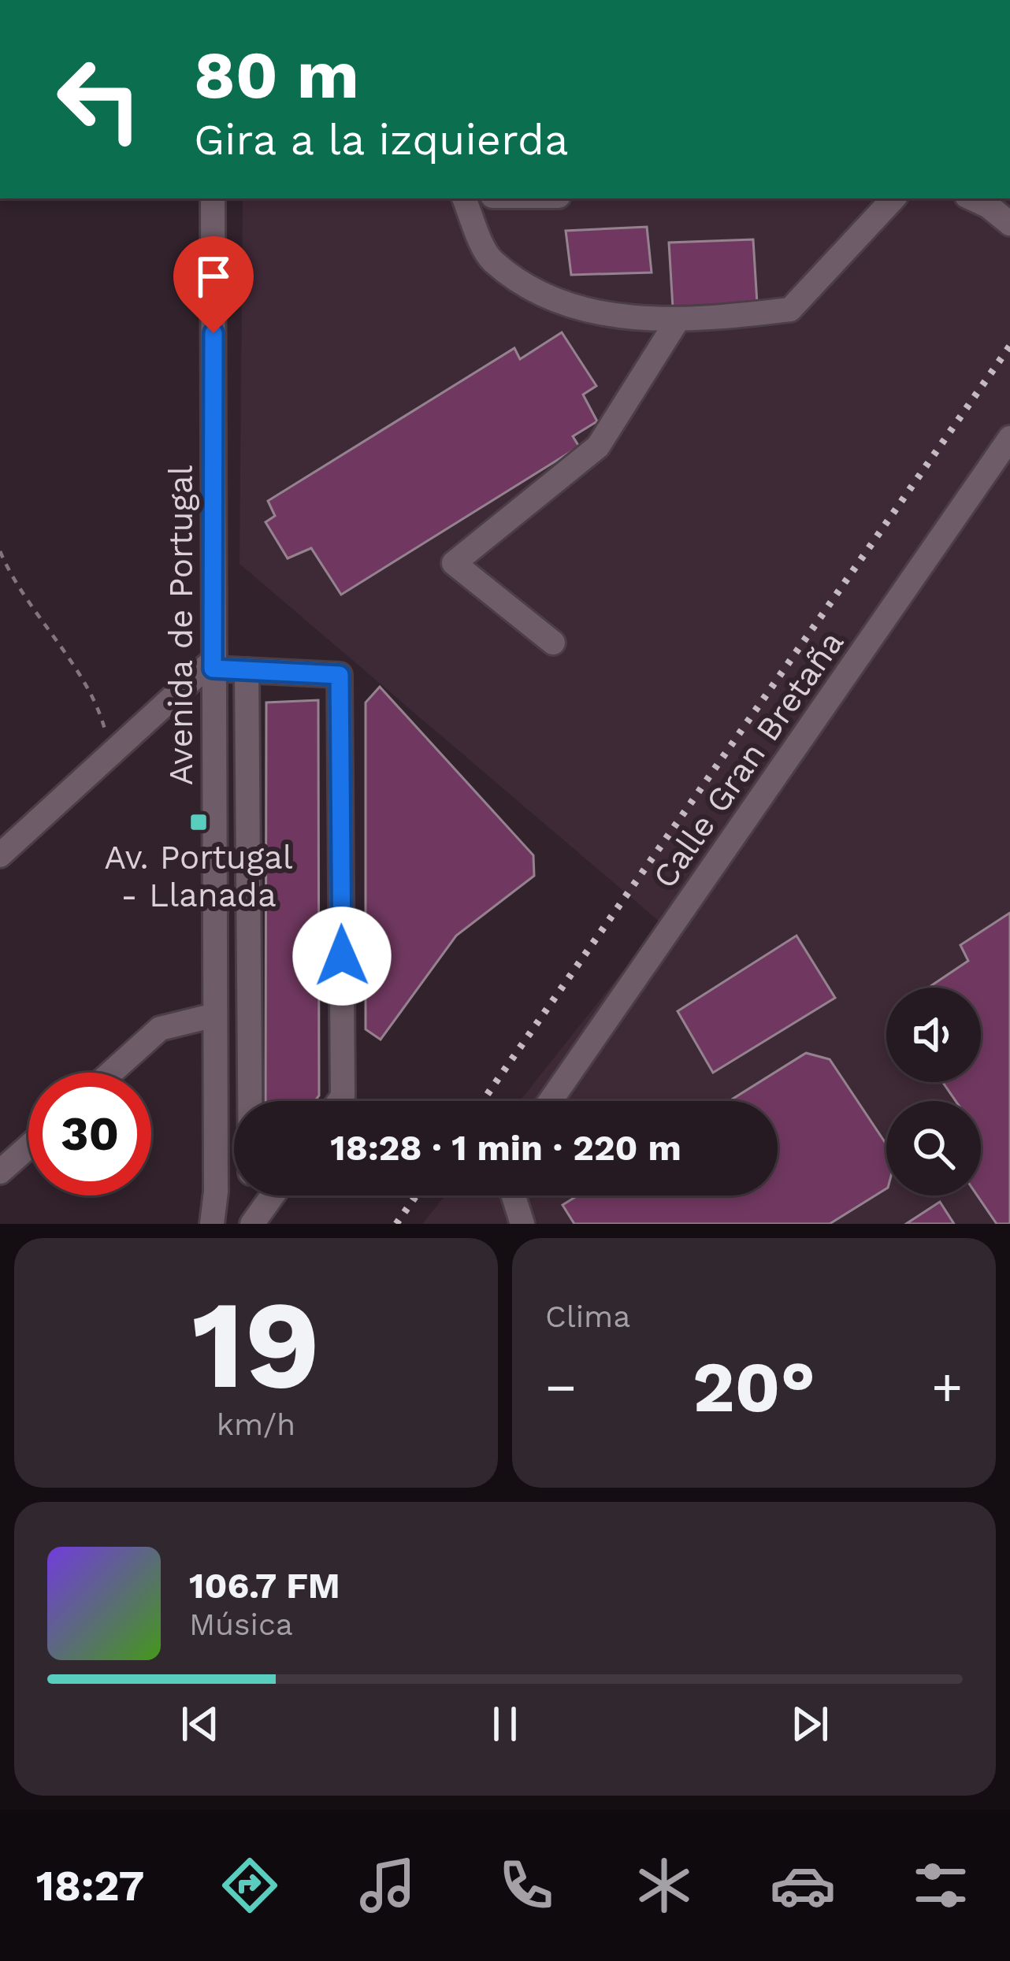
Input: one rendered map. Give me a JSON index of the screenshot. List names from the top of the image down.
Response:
{
  "streets": {
    "street": ["Avenida de Portugal", "Calle Gran Bretaña"]
  },
  "places": {
    "transit": ["Av. Portugal - Llanada"]
  },
  "page": {
    "turn": ["80 m", "Gira a la izquierda"],
    "limit": "30",
    "trip": "18:28 · 1 min · 220 m",
    "tile": [
      ["19", "km/h"],
      "Clima"
    ],
    "heat": ["−", "20°", "+"],
    "song": ["106.7 FM", "Música"],
    "tabs": "18:27"
  }
}
